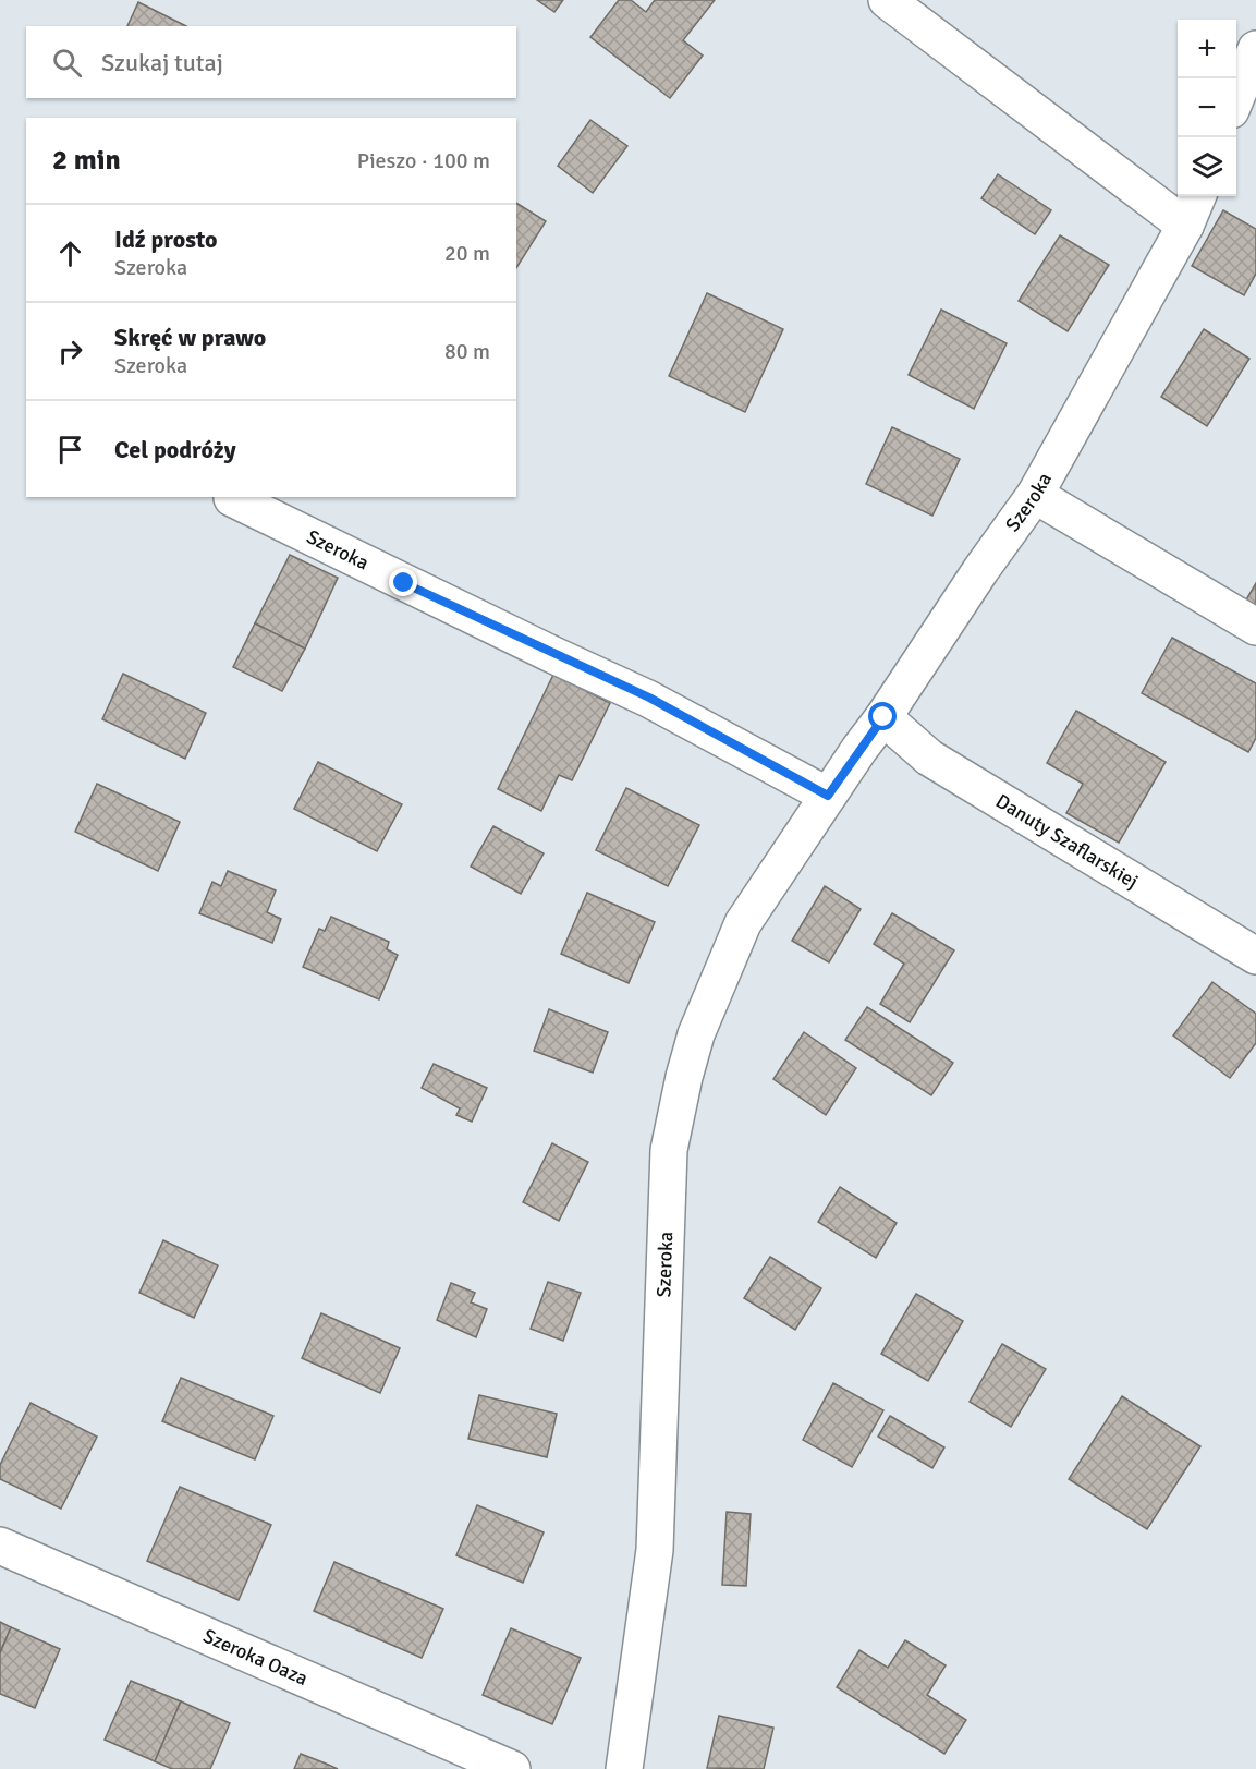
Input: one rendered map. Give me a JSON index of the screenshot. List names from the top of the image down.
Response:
{
  "streets": {
    "street": ["Szeroka", "Danuty Szaflarskiej", "Szeroka Oaza"]
  },
  "crossings": [
    ["Szeroka", "Danuty Szaflarskiej"]
  ],
  "page": {
    "map_buttons": ["+", "−"],
    "search": "Szukaj tutaj",
    "heading": ["2 min", "Pieszo · 100 m"],
    "list": [
      ["Idź prosto", "Szeroka", "20 m"],
      ["Skręć w prawo", "Szeroka", "80 m"],
      "Cel podróży"
    ]
  }
}
